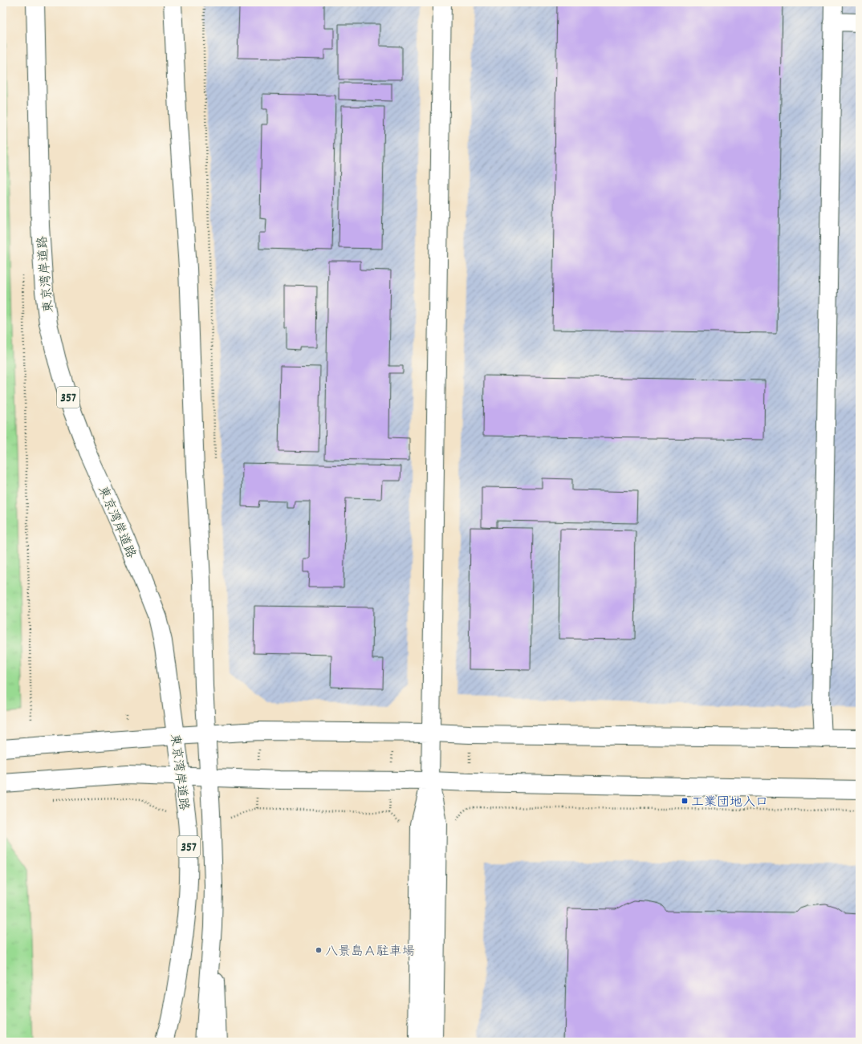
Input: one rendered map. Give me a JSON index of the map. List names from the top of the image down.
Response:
{
  "streets": {
    "main road": ["東京湾岸道路", "357"]
  },
  "places": {
    "transit": ["工業団地入口"],
    "other": ["八景島Ａ駐車場"]
  }
}
